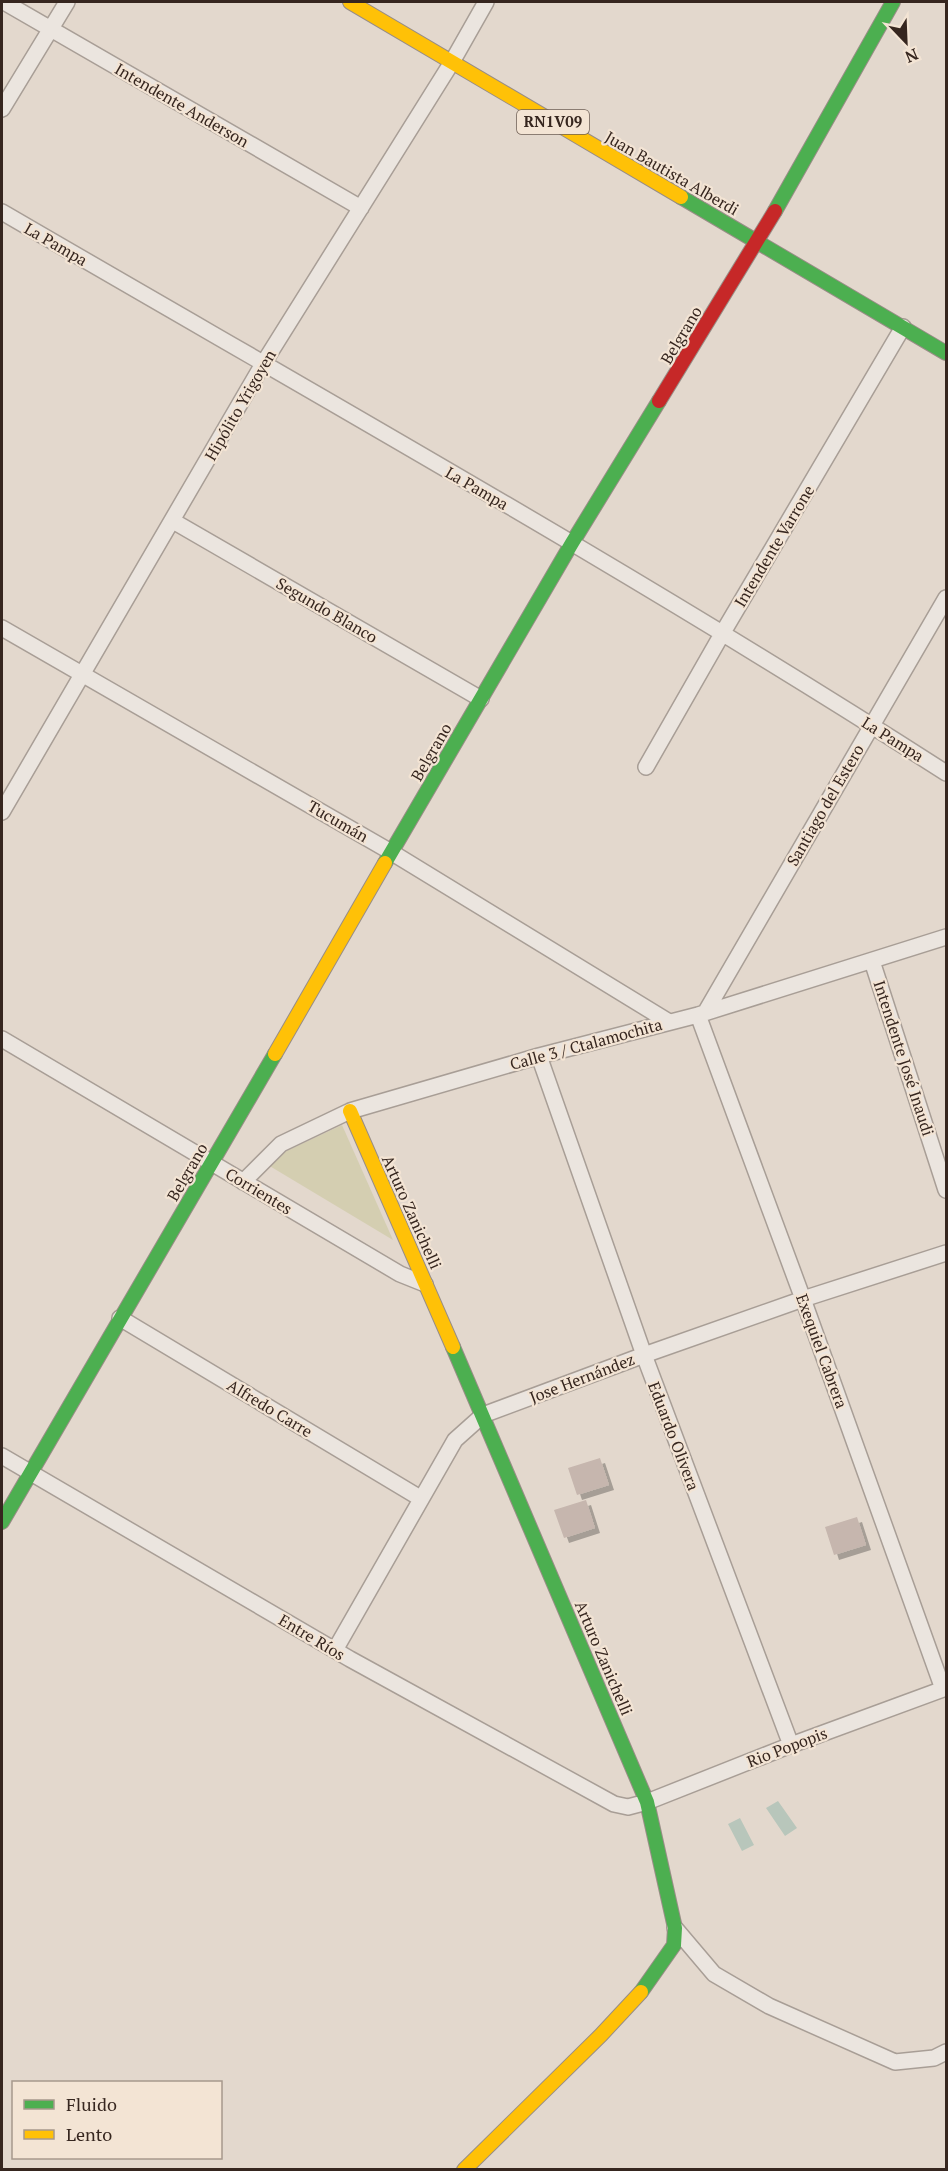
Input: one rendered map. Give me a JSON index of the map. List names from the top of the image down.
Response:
{
  "streets": {
    "street": [
      "Intendente Anderson",
      "RN1V09",
      "Juan Bautista Alberdi",
      "La Pampa",
      "Belgrano",
      "Hipólito Yrigoyen",
      "Intendente Varrone",
      "Segundo Blanco",
      "Santiago del Estero",
      "Tucumán",
      "Calle 3 / Ctalamochita",
      "Intendente José Inaudi",
      "Corrientes",
      "Arturo Zanichelli",
      "Exequiel Cabrera",
      "Jose Hernández",
      "Alfredo Carre",
      "Eduardo Olivera",
      "Entre Ríos",
      "Rio Popopis"
    ]
  },
  "crossings": [
    ["Intendente Anderson", "Hipólito Yrigoyen"],
    ["Juan Bautista Alberdi", "Belgrano"],
    ["Juan Bautista Alberdi", "Hipólito Yrigoyen"],
    ["Juan Bautista Alberdi", "Intendente Varrone"],
    ["La Pampa", "Belgrano"],
    ["La Pampa", "Hipólito Yrigoyen"],
    ["La Pampa", "Intendente Varrone"],
    ["La Pampa", "Santiago del Estero"],
    ["Belgrano", "Segundo Blanco"],
    ["Belgrano", "Tucumán"],
    ["Belgrano", "Corrientes"],
    ["Belgrano", "Alfredo Carre"],
    ["Belgrano", "Entre Ríos"],
    ["Hipólito Yrigoyen", "Segundo Blanco"],
    ["Hipólito Yrigoyen", "Tucumán"],
    ["Santiago del Estero", "Calle 3 / Ctalamochita"],
    ["Santiago del Estero", "Exequiel Cabrera"],
    ["Tucumán", "Calle 3 / Ctalamochita"],
    ["Calle 3 / Ctalamochita", "Intendente José Inaudi"],
    ["Calle 3 / Ctalamochita", "Corrientes"],
    ["Calle 3 / Ctalamochita", "Arturo Zanichelli"],
    ["Calle 3 / Ctalamochita", "Exequiel Cabrera"],
    ["Calle 3 / Ctalamochita", "Eduardo Olivera"],
    ["Corrientes", "Arturo Zanichelli"],
    ["Arturo Zanichelli", "Jose Hernández"],
    ["Arturo Zanichelli", "Rio Popopis"],
    ["Exequiel Cabrera", "Jose Hernández"],
    ["Exequiel Cabrera", "Rio Popopis"],
    ["Jose Hernández", "Alfredo Carre"],
    ["Jose Hernández", "Eduardo Olivera"],
    ["Jose Hernández", "Entre Ríos"],
    ["Eduardo Olivera", "Rio Popopis"],
    ["Entre Ríos", "Rio Popopis"]
  ],
  "legend": ["Fluido", "Lento"],
  "north": "bottom right"
}
